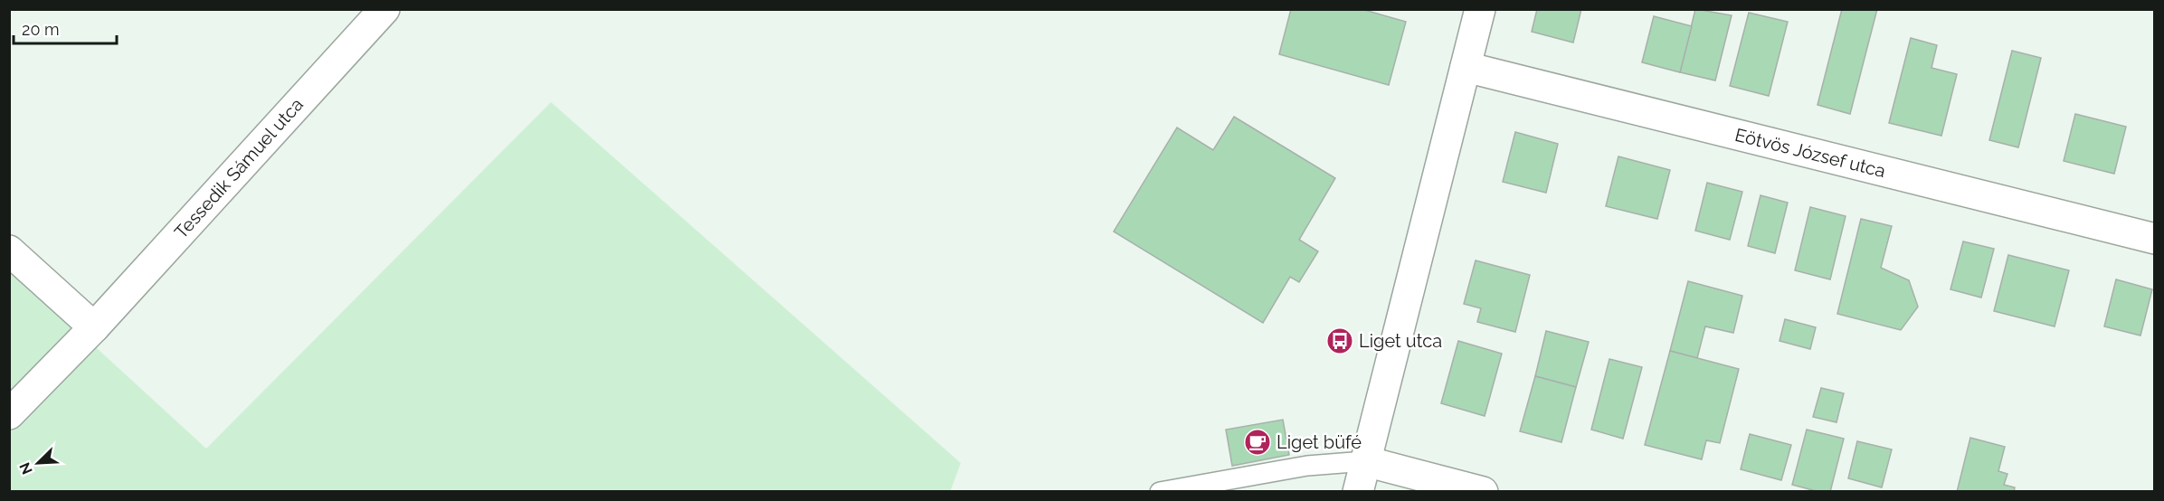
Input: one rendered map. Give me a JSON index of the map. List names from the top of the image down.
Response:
{
  "streets": {
    "street": ["Eötvös József utca", "Tessedik Sámuel utca"]
  },
  "places": {
    "bus stop": ["Liget utca"],
    "cafe": ["Liget büfé"]
  },
  "scale_bar": "20 m",
  "north": "bottom left"
}
